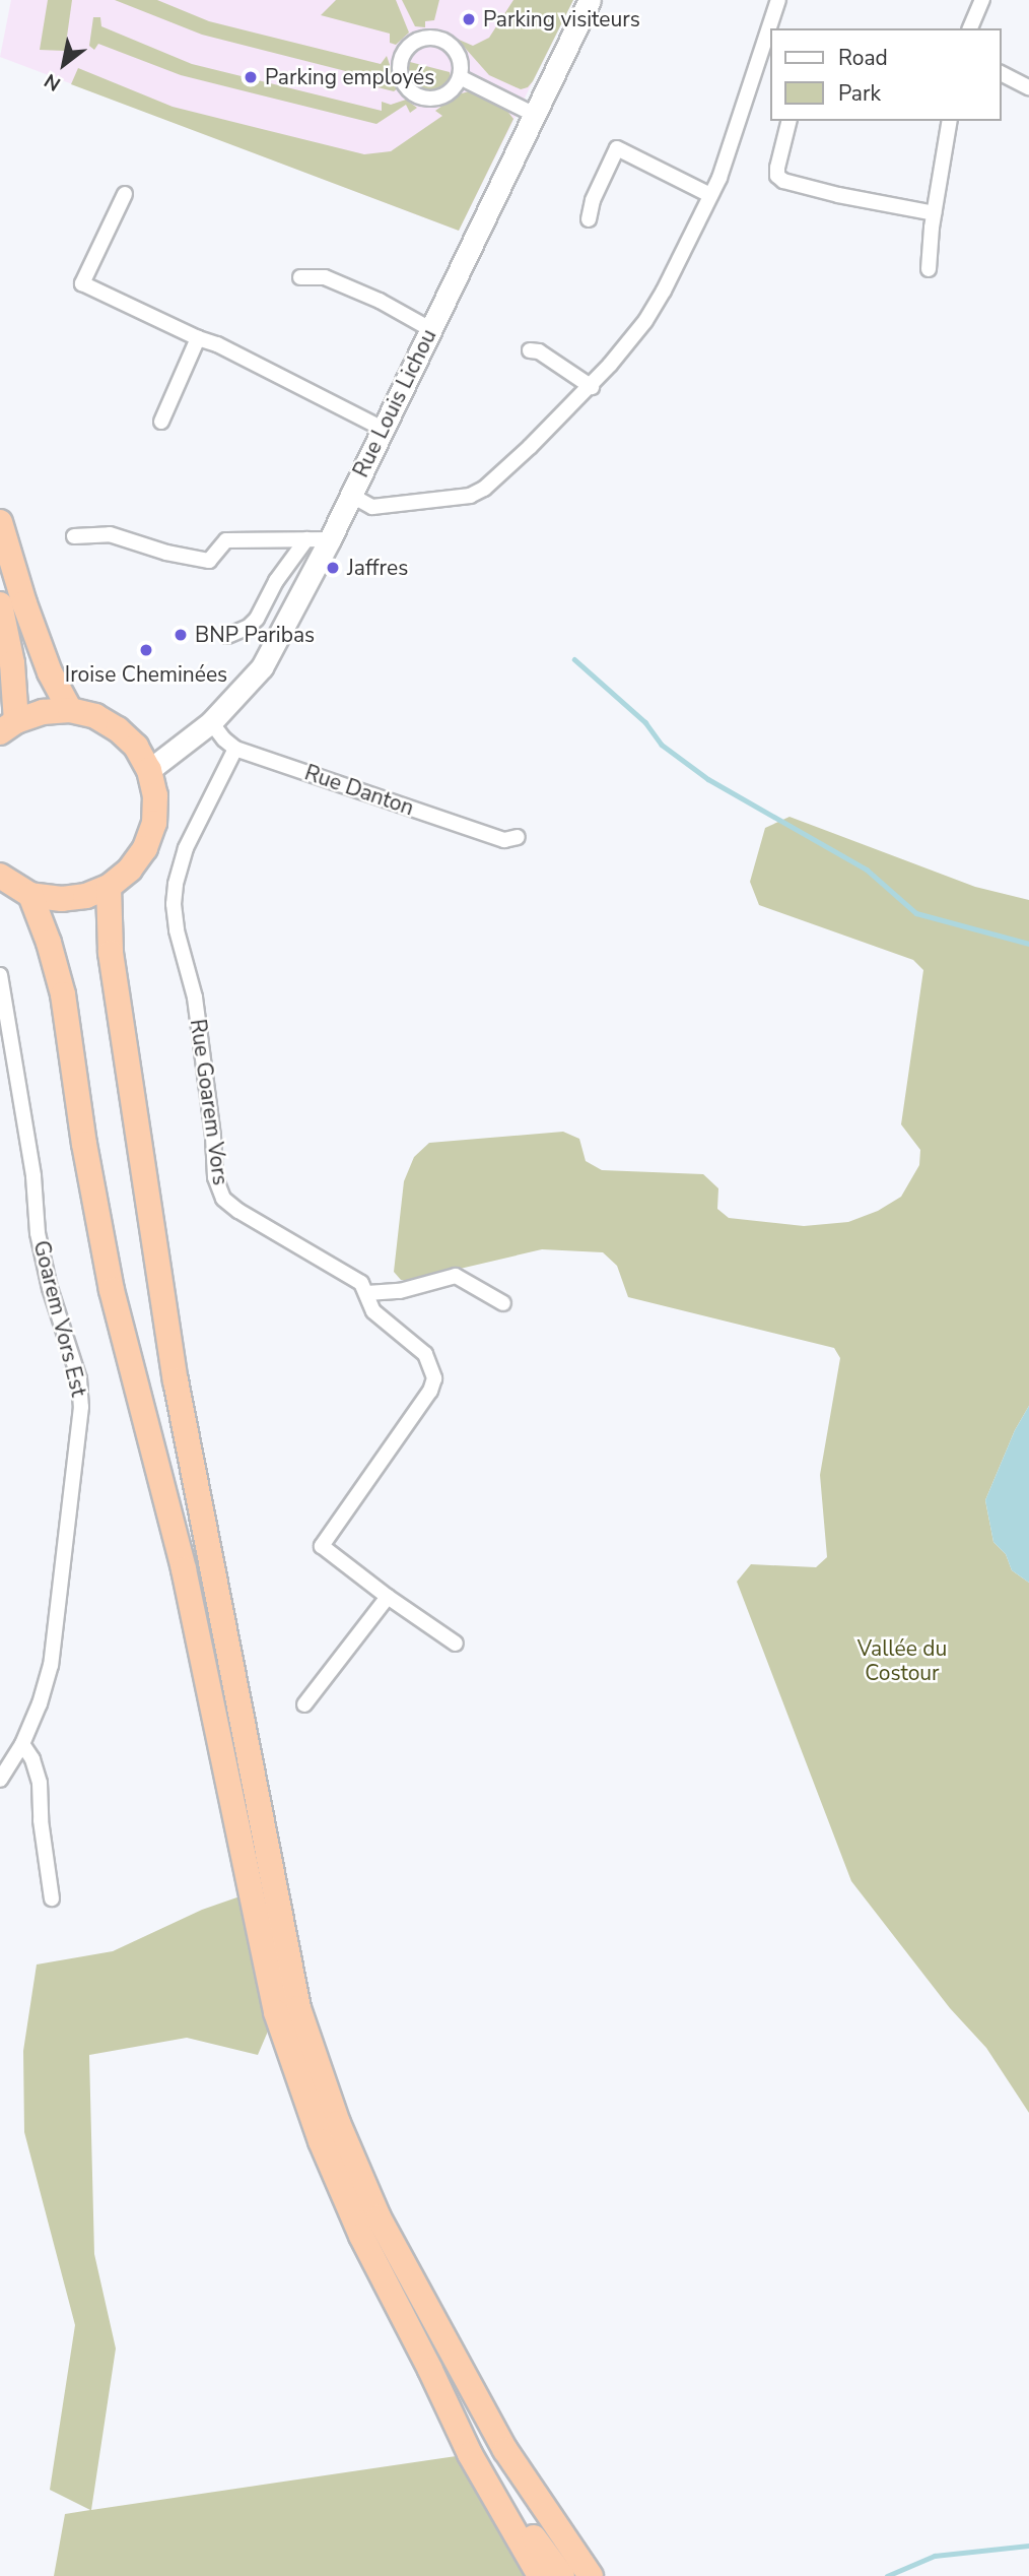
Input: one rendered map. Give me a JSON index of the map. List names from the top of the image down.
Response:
{
  "streets": {
    "main road": ["Rue Louis Lichou"],
    "street": ["Rue Danton", "Rue Goarem Vors", "Goarem Vors Est"]
  },
  "crossings": [
    ["Rue Louis Lichou", "Rue Danton"],
    ["Rue Danton", "Rue Goarem Vors"]
  ],
  "parks": ["Vallée du Costour"],
  "places": [
    "Parking visiteurs",
    "Parking employés",
    "Jaffres",
    "BNP Paribas",
    "Iroise Cheminées"
  ],
  "legend": ["Road", "Park"],
  "north": "bottom left"
}
